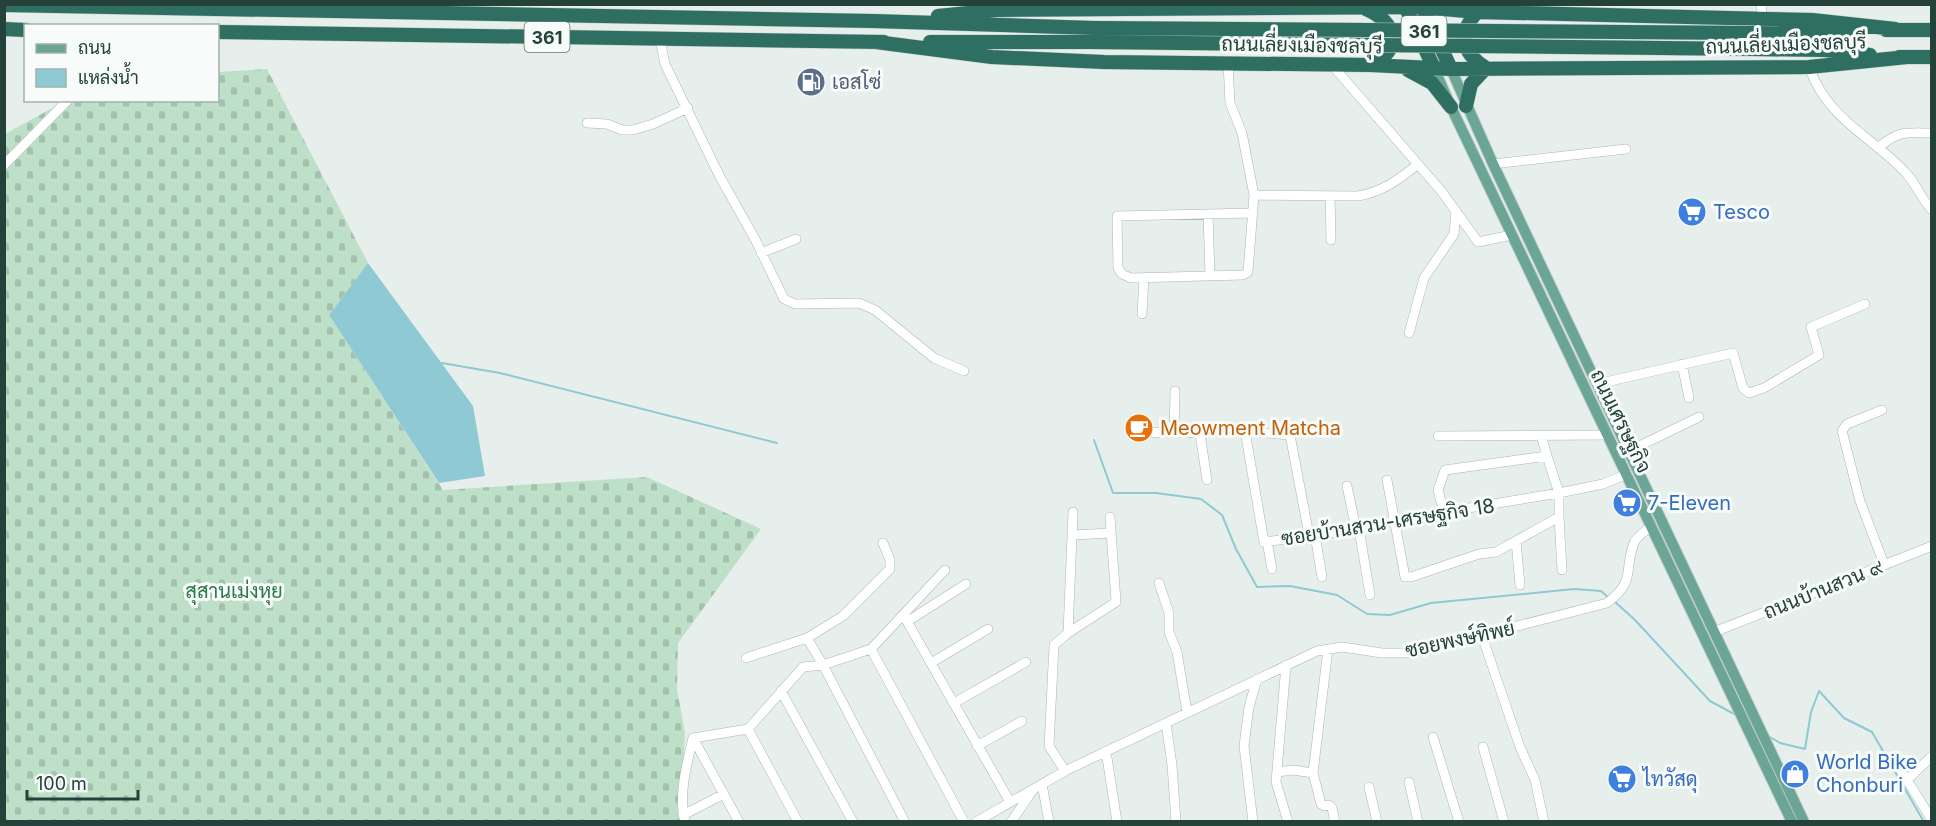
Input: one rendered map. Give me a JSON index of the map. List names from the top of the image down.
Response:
{
  "streets": {
    "highway": ["361", "ถนนเลี่ยงเมืองชลบุรี"],
    "main road": ["ถนนเศรษฐกิจ"],
    "street": ["ซอยบ้านสวน-เศรษฐกิจ 18", "ถนนบ้านสวน ๙", "ซอยพงษ์ทิพย์"]
  },
  "crossings": [
    ["ถนนเลี่ยงเมืองชลบุรี", "ถนนเศรษฐกิจ"],
    ["ถนนเศรษฐกิจ", "ซอยบ้านสวน-เศรษฐกิจ 18"],
    ["ถนนเศรษฐกิจ", "ถนนบ้านสวน ๙"],
    ["ถนนเศรษฐกิจ", "ซอยพงษ์ทิพย์"]
  ],
  "parks": ["สุสานเม่งหุย"],
  "places": {
    "fuel station": ["เอสโซ่"],
    "supermarket": ["Tesco", "7-Eleven", "ไทวัสดุ"],
    "cafe": ["Meowment Matcha"],
    "shop": ["World Bike Chonburi"]
  },
  "legend": ["ถนน", "แหล่งน้ำ"],
  "scale_bar": "100 m"
}
